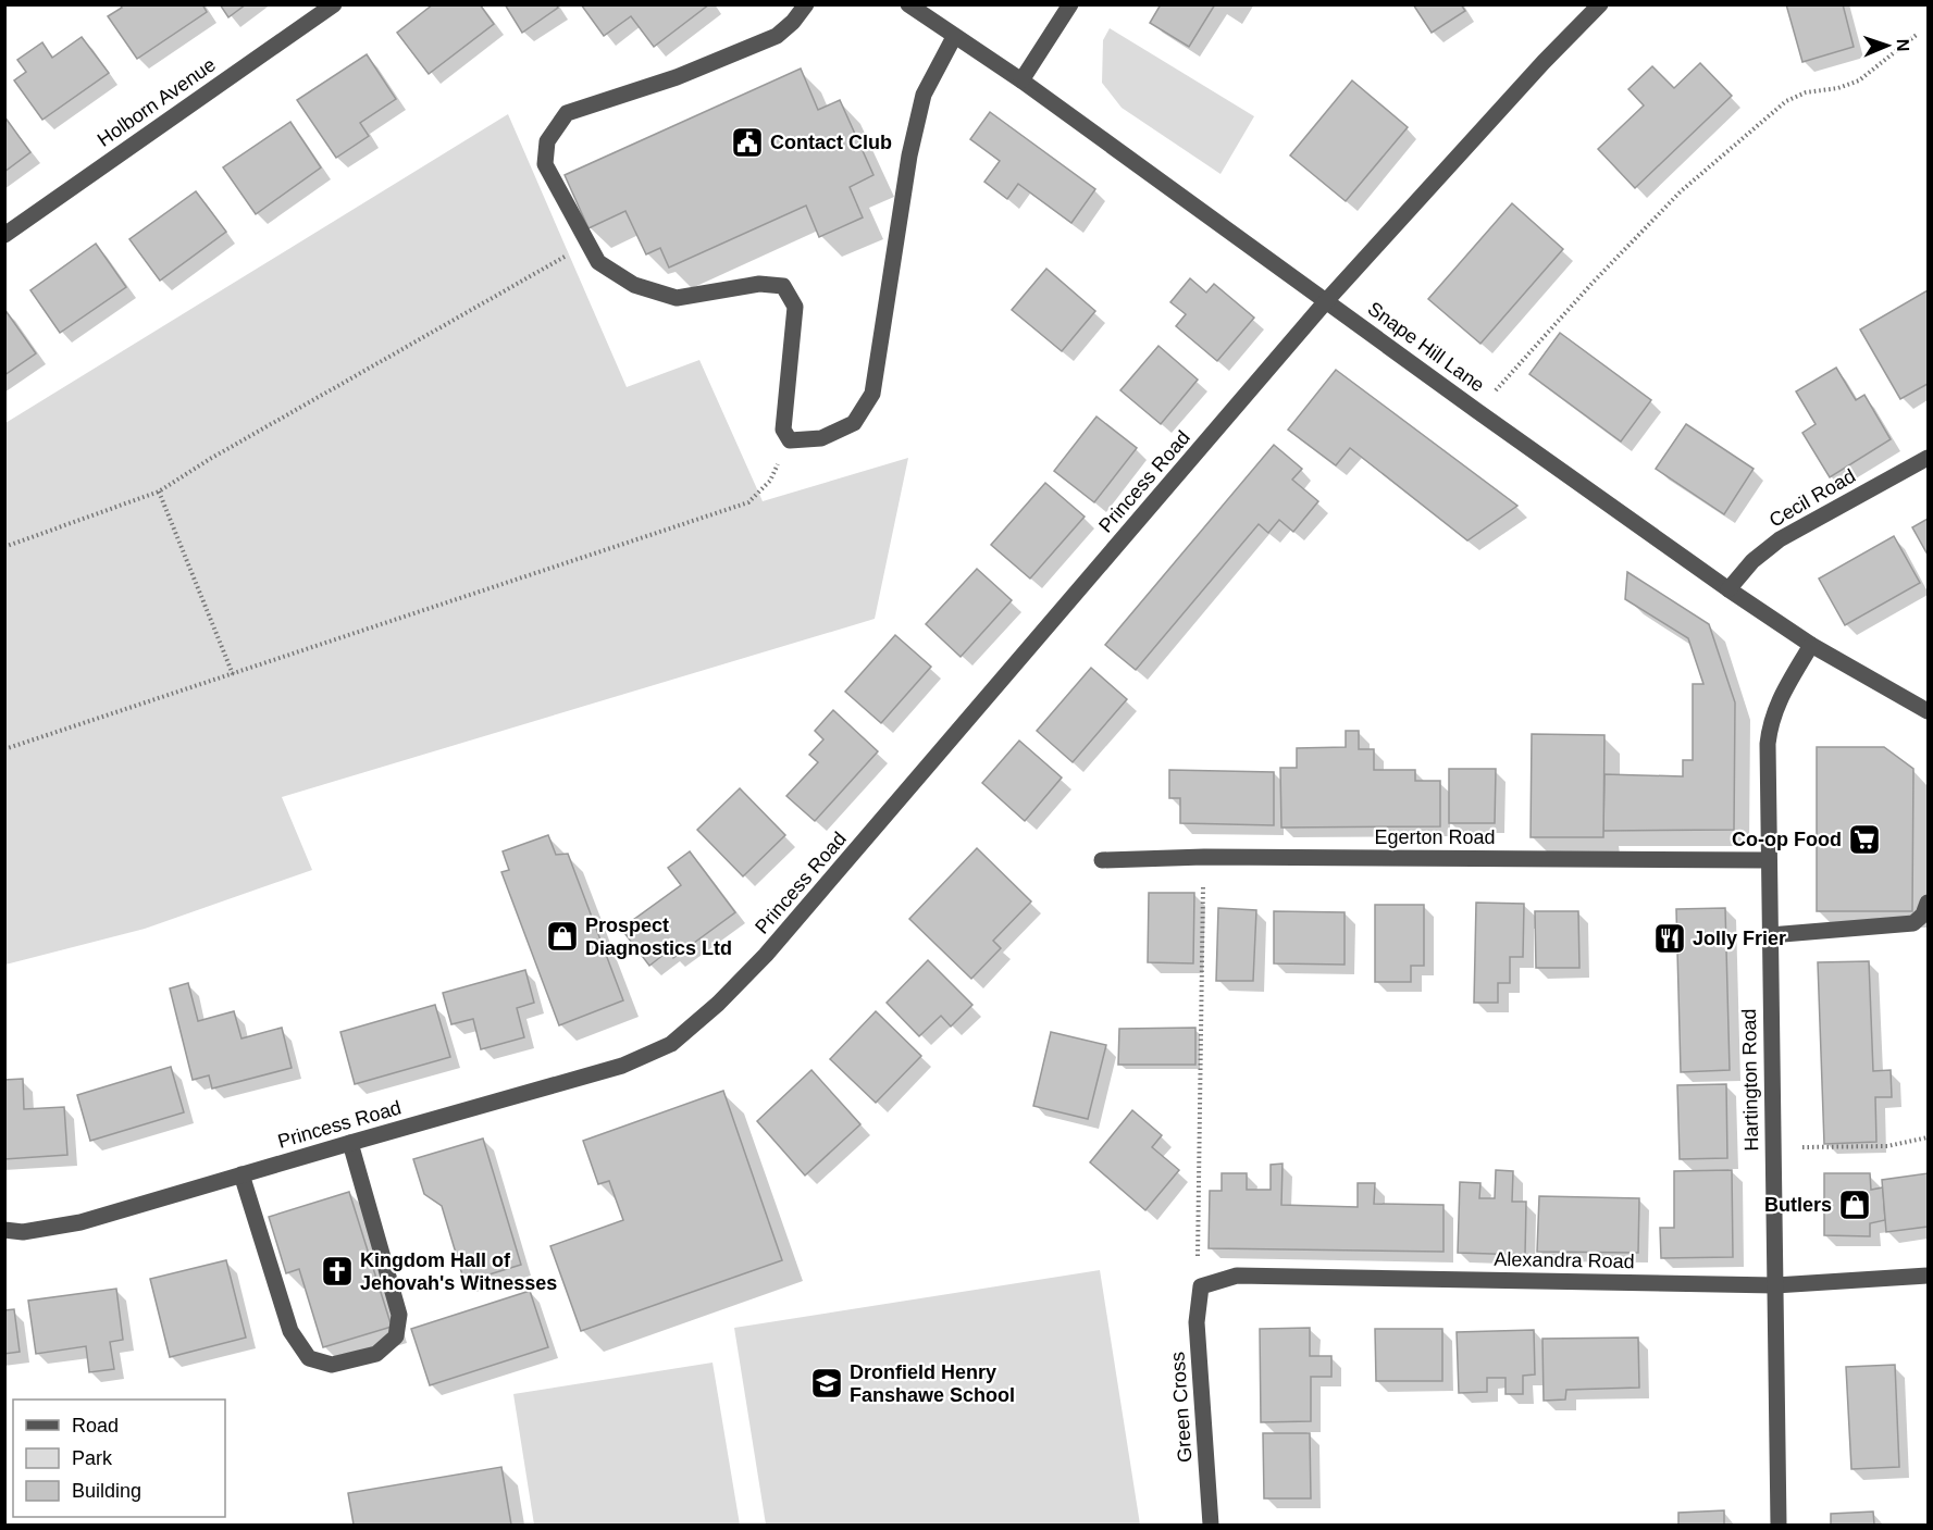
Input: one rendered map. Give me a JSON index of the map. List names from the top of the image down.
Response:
{
  "streets": {
    "street": [
      "Holborn Avenue",
      "Snape Hill Lane",
      "Princess Road",
      "Cecil Road",
      "Egerton Road",
      "Hartington Road",
      "Alexandra Road",
      "Green Cross"
    ]
  },
  "crossings": [
    ["Snape Hill Lane", "Princess Road"],
    ["Snape Hill Lane", "Cecil Road"],
    ["Snape Hill Lane", "Hartington Road"],
    ["Egerton Road", "Hartington Road"],
    ["Hartington Road", "Alexandra Road"],
    ["Alexandra Road", "Green Cross"]
  ],
  "places": {
    "public building": ["Contact Club"],
    "supermarket": ["Co-op Food"],
    "shop": ["Prospect Diagnostics Ltd", "Butlers"],
    "restaurant": ["Jolly Frier"],
    "church": ["Kingdom Hall of Jehovah's Witnesses"],
    "school or university": ["Dronfield Henry Fanshawe School"]
  },
  "legend": ["Road", "Park", "Building"],
  "north": "right"
}
